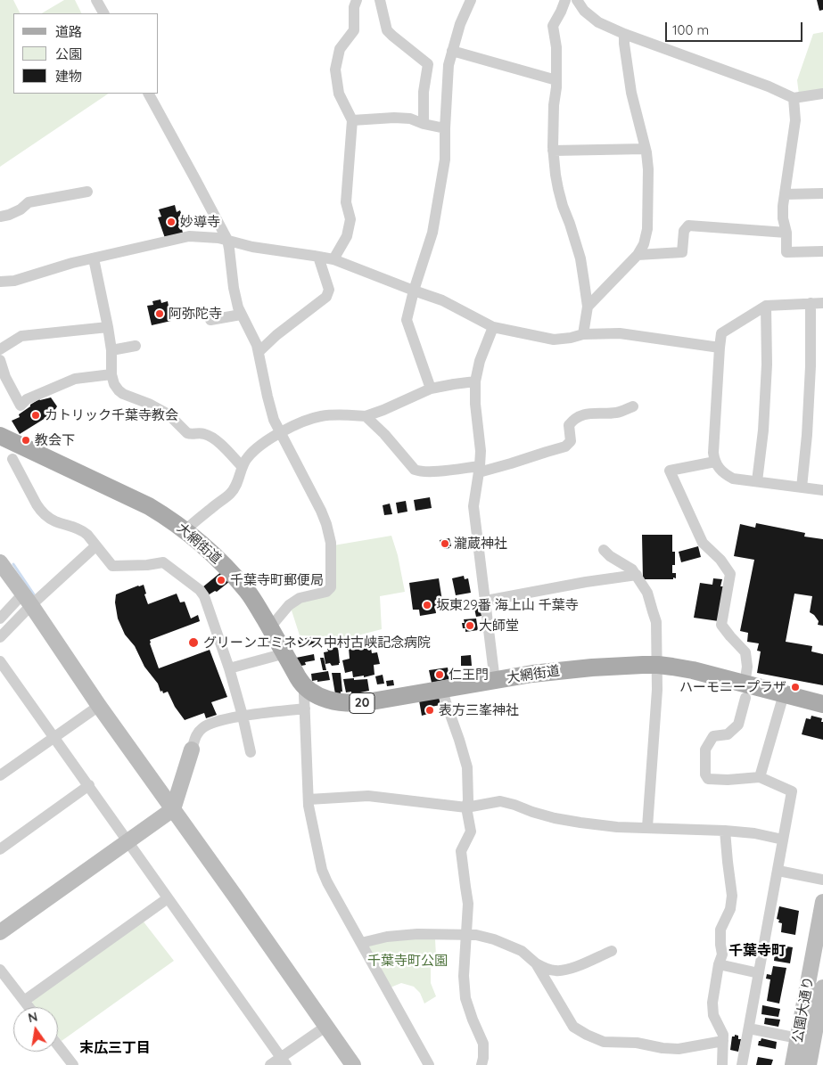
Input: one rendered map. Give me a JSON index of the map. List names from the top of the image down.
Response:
{
  "streets": {
    "main road": ["大網街道", "20"],
    "street": ["公園大通り"]
  },
  "districts": ["千葉寺町", "末広三丁目"],
  "parks": ["千葉寺町公園"],
  "places": [
    "妙導寺",
    "阿弥陀寺",
    "カトリック千葉寺教会",
    "教会下",
    "瀧蔵神社",
    "千葉寺町郵便局",
    "坂東29番 海上山 千葉寺",
    "大師堂",
    "グリーンエミネンス中村古峡記念病院",
    "仁王門",
    "ハーモニープラザ",
    "表方三峯神社"
  ],
  "legend": ["道路", "公園", "建物"],
  "scale_bar": "100 m",
  "north": "top"
}
